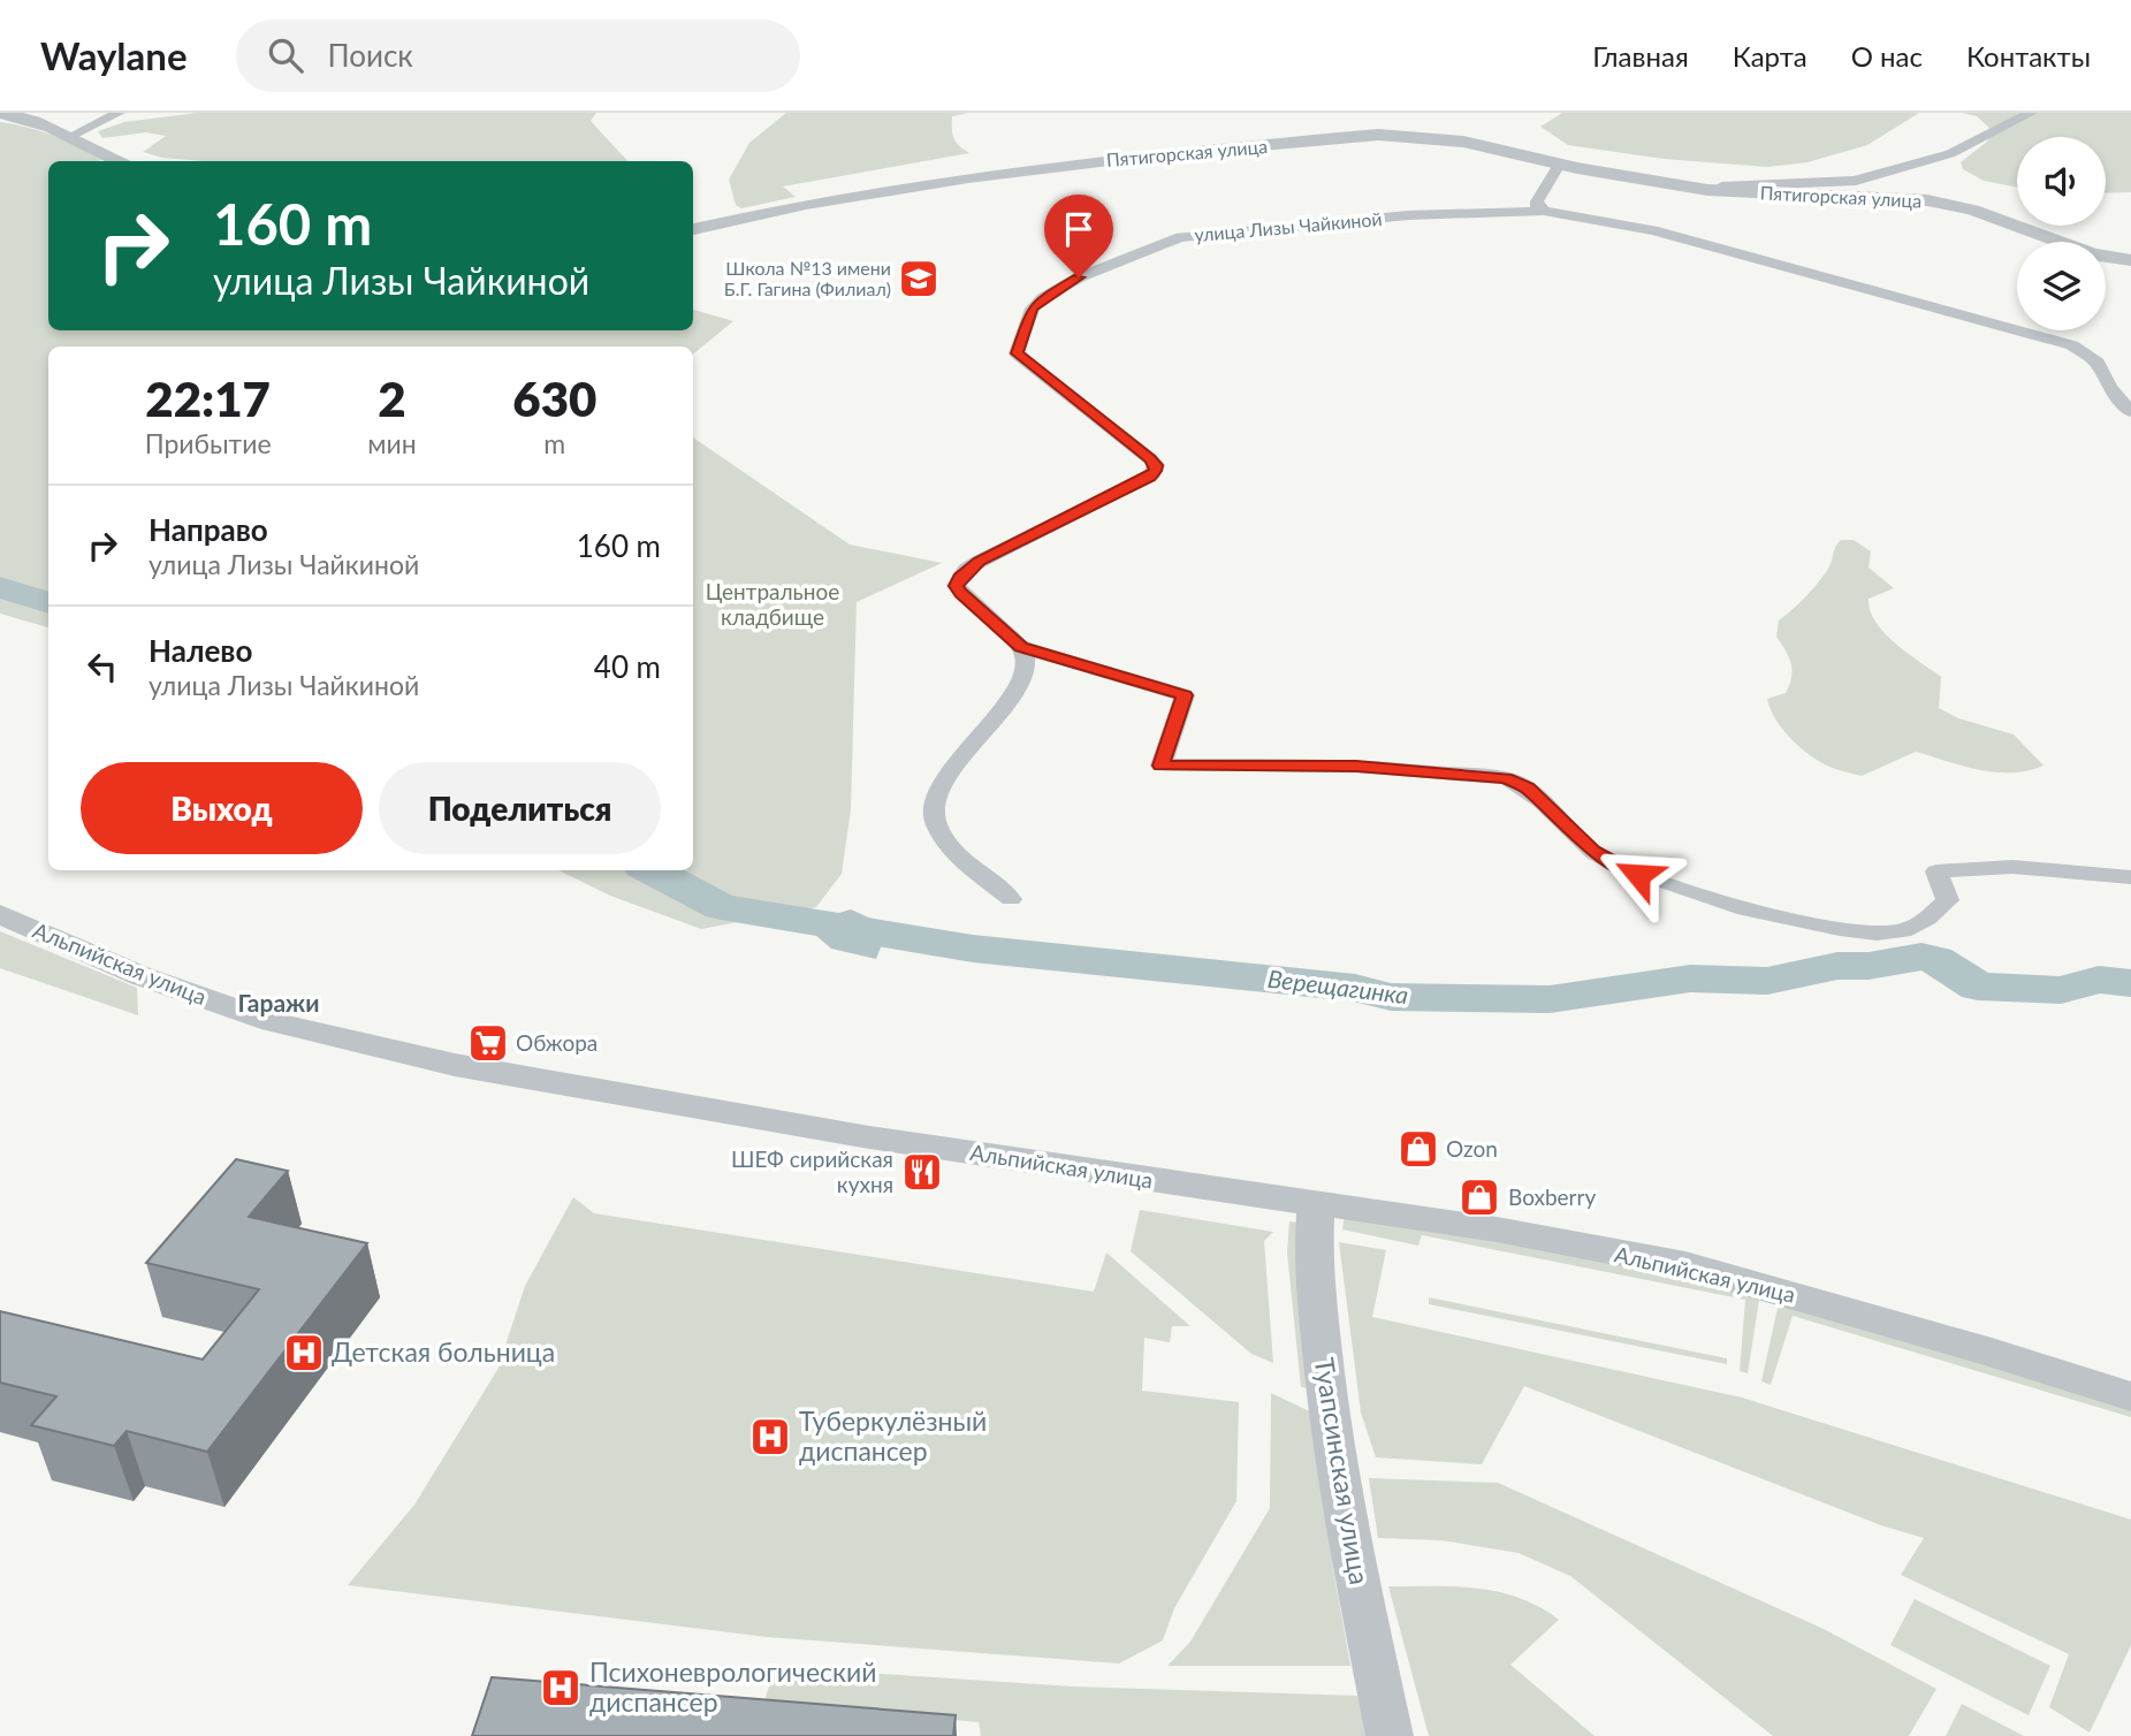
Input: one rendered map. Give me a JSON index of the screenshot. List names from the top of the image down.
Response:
{
  "streets": {
    "street": [
      "Пятигорская улица",
      "улица Лизы Чайкиной",
      "Альпийская улица",
      "Туапсинская улица"
    ]
  },
  "crossings": [
    ["Альпийская улица", "Туапсинская улица"]
  ],
  "districts": ["Гаражи"],
  "water": ["Верещагинка"],
  "parks": ["Центральное кладбище"],
  "places": {
    "school or university": ["Школа №13 имени Б.Г. Гагина (Филиал)"],
    "supermarket": ["Обжора"],
    "shop": ["Ozon", "Boxberry"],
    "restaurant": ["ШЕФ сирийская кухня"],
    "hospital": ["Детская больница", "Туберкулёзный диспансер", "Психоневрологический диспансер"]
  },
  "page": {
    "header": "Waylane",
    "search": "Поиск",
    "nav": [
      "Главная",
      "Карта",
      "О нас",
      "Контакты"
    ],
    "turn": ["160 m", "улица Лизы Чайкиной"],
    "eta": [
      "22:17",
      "Прибытие",
      "2",
      "мин",
      "630",
      "m"
    ],
    "list": [
      {
        "name": "Направо",
        "note": "улица Лизы Чайкиной",
        "value": "160 m"
      },
      {
        "name": "Налево",
        "note": "улица Лизы Чайкиной",
        "value": "40 m"
      }
    ],
    "buttons": ["Выход", "Поделиться"]
  }
}
